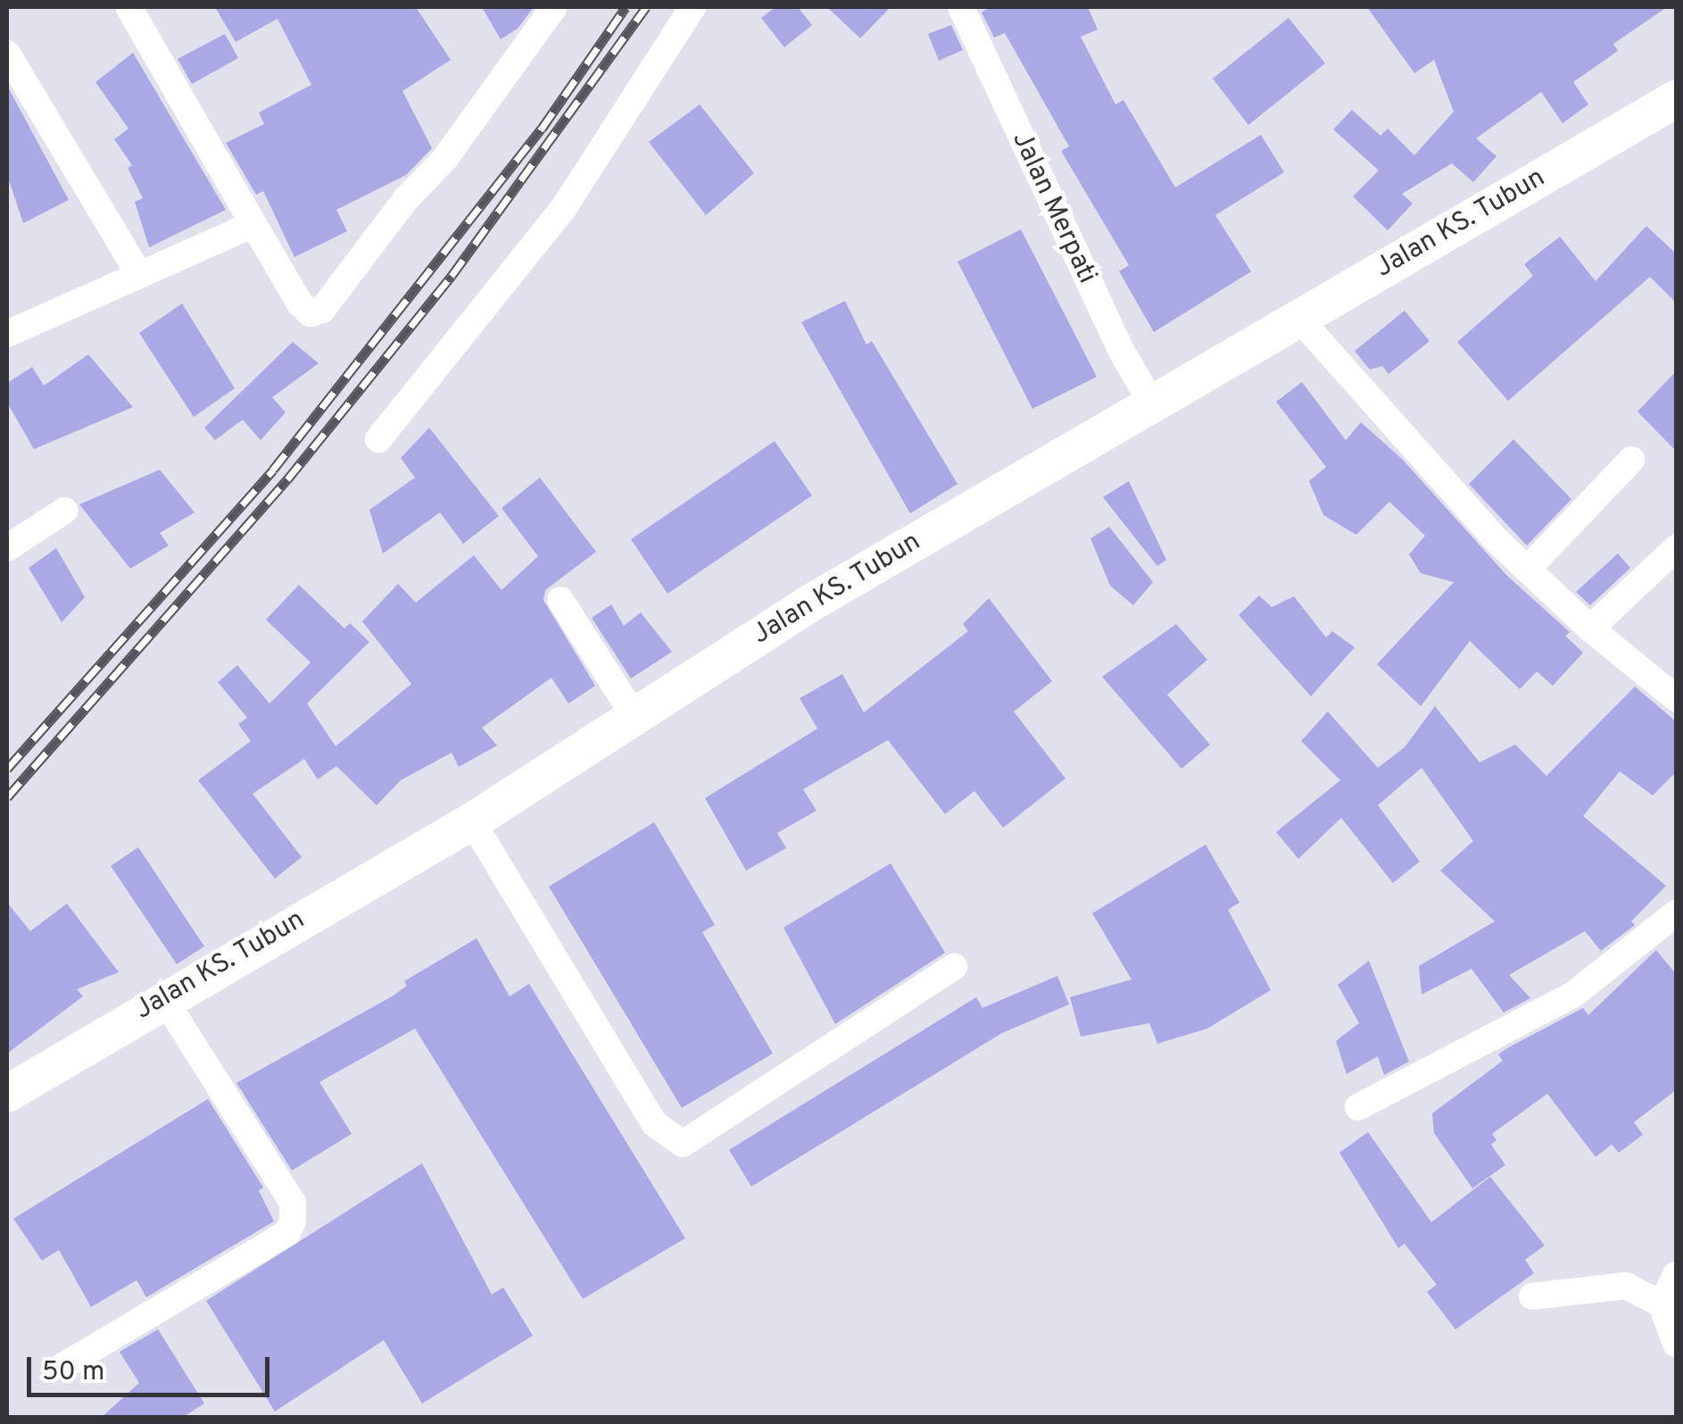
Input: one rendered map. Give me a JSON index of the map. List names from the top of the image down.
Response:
{
  "streets": {
    "main road": ["Jalan KS. Tubun"],
    "street": ["Jalan Merpati"]
  },
  "crossings": [
    ["Jalan Merpati", "Jalan KS. Tubun"]
  ],
  "scale_bar": "50 m"
}
